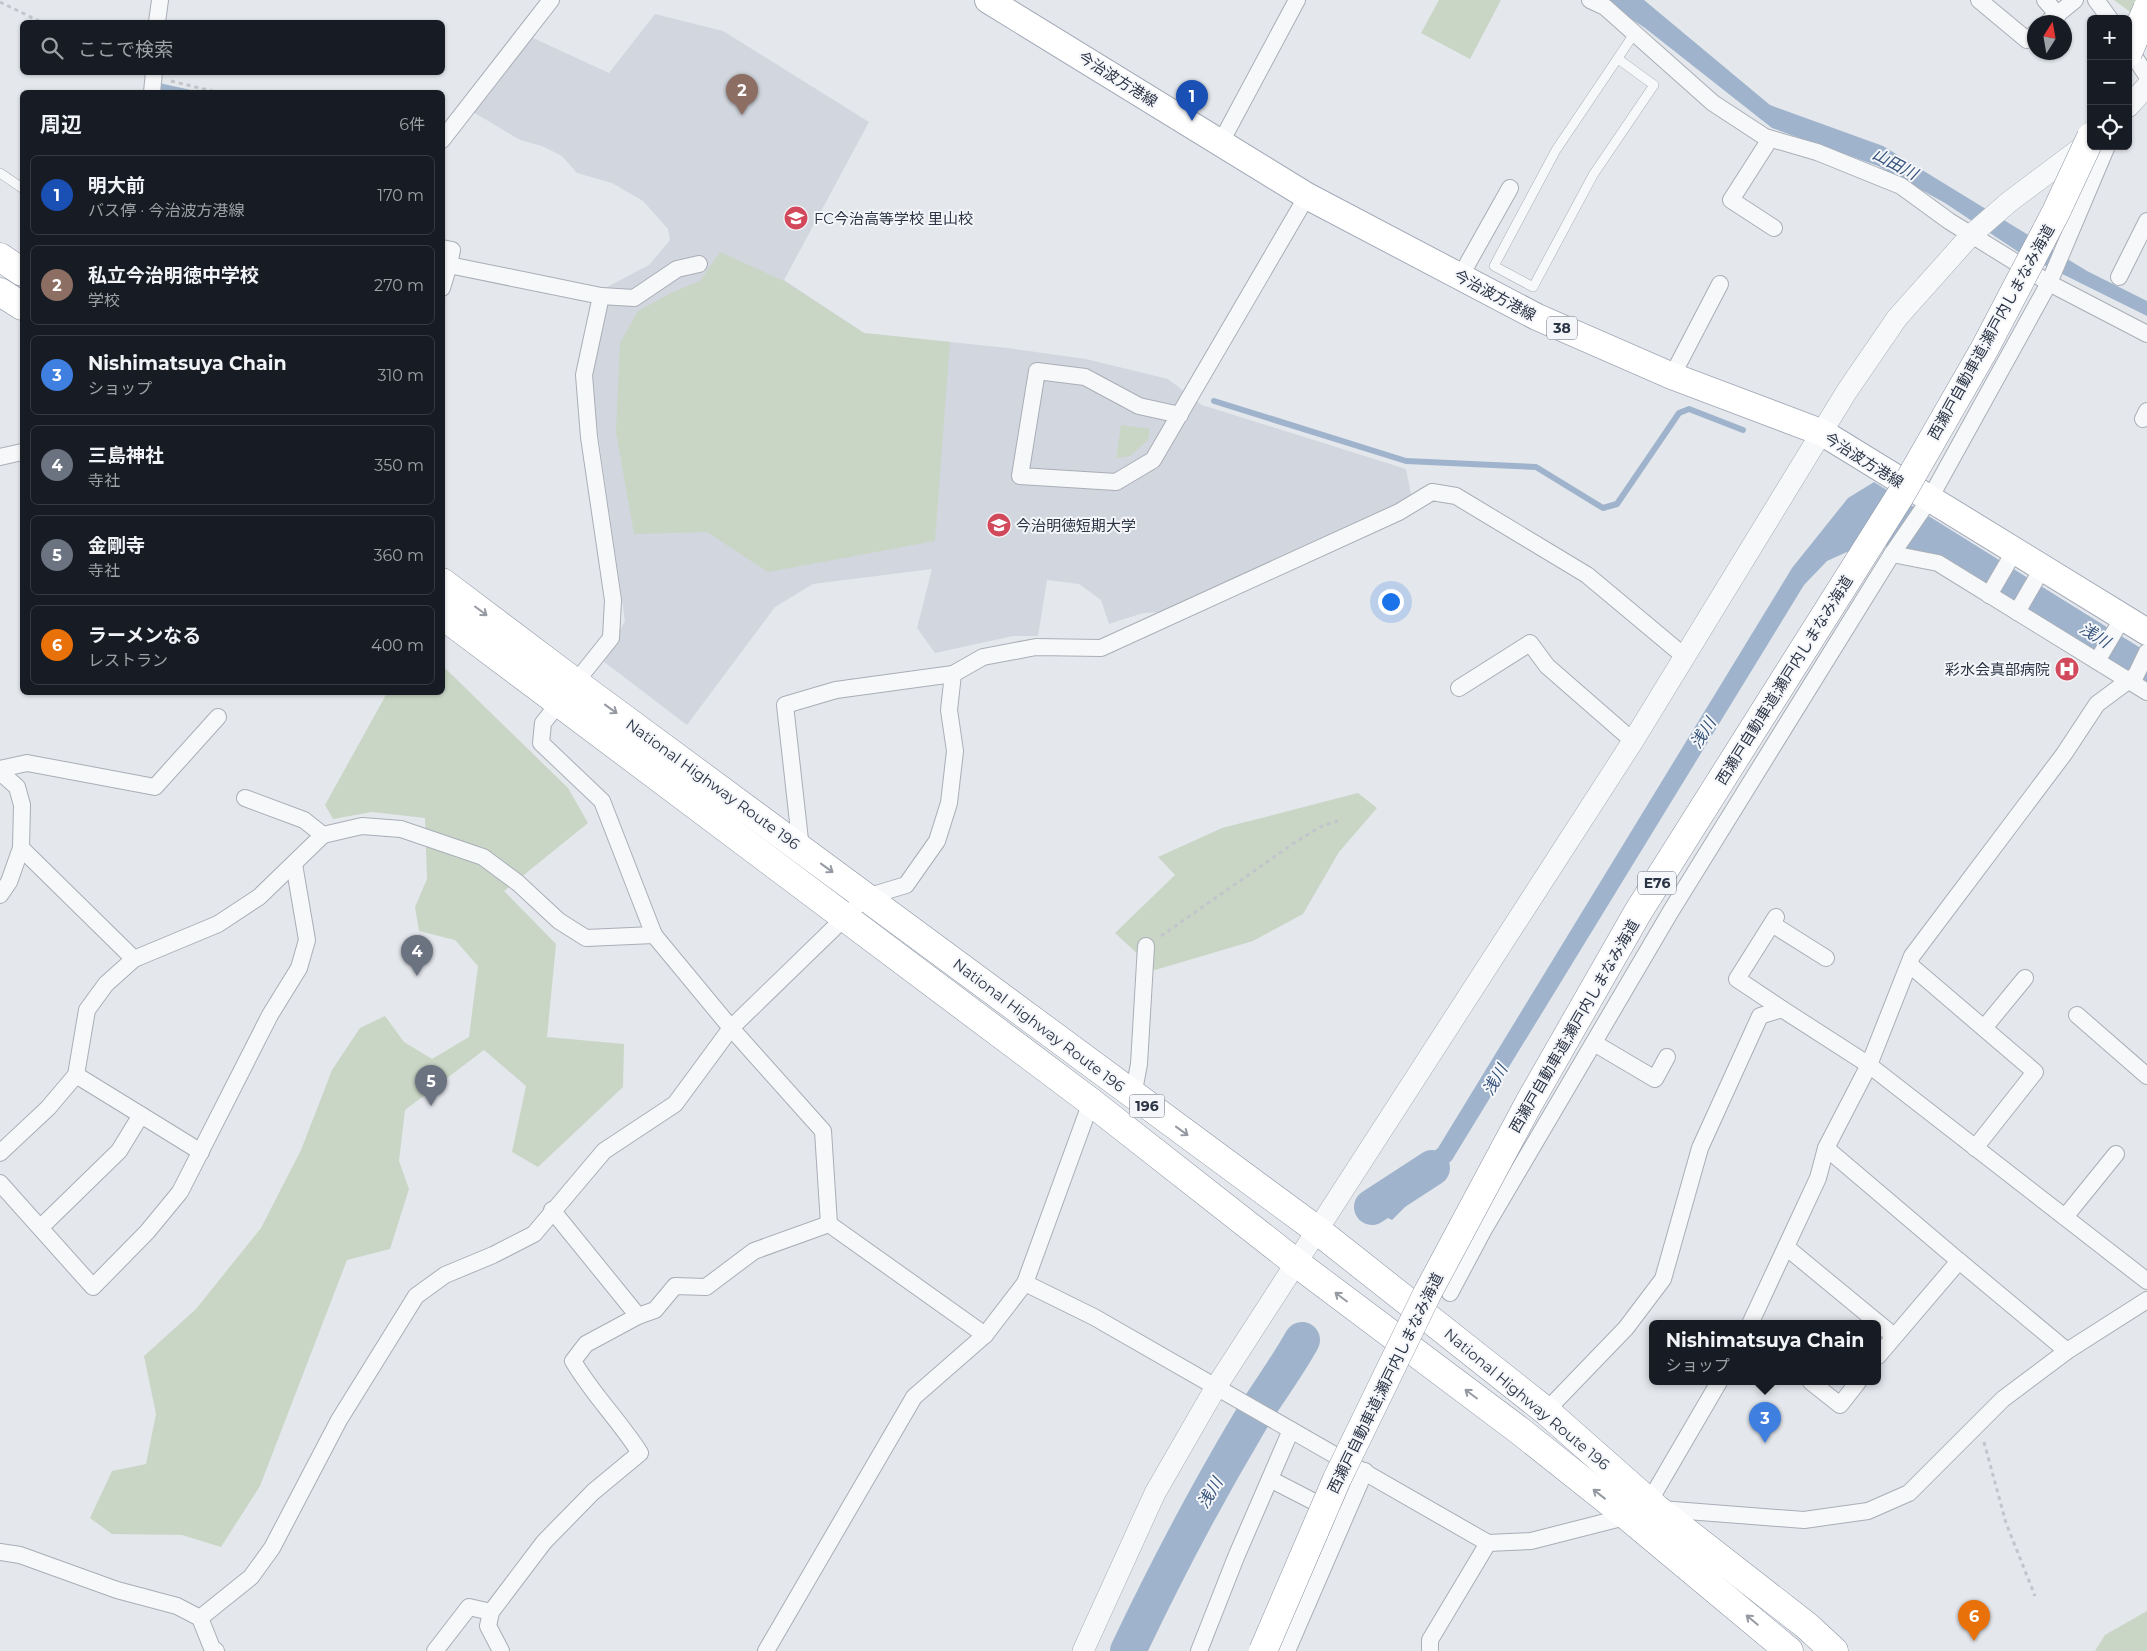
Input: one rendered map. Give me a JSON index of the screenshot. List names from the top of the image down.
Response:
{
  "streets": {
    "highway": [
      "西瀬戸自動車道;瀬戸内しまなみ海道",
      "National Highway Route 196",
      "E76",
      "196"
    ],
    "main road": ["今治波方港線", "38"]
  },
  "water": ["山田川", "浅川"],
  "places": {
    "school or university": ["FC今治高等学校 里山校", "今治明徳短期大学"],
    "hospital": ["彩水会真部病院"]
  },
  "north": "top",
  "page": {
    "map_buttons": ["+", "−"],
    "search": "ここで検索",
    "pins": [
      "2",
      "1",
      "4",
      "5",
      "3",
      "6"
    ],
    "heading": ["周辺", "6件"],
    "list": [
      {
        "mark": "1",
        "name": "明大前",
        "note": "バス停 · 今治波方港線",
        "value": "170 m"
      },
      {
        "mark": "2",
        "name": "私立今治明徳中学校",
        "note": "学校",
        "value": "270 m"
      },
      {
        "mark": "3",
        "name": "Nishimatsuya Chain",
        "note": "ショップ",
        "value": "310 m"
      },
      {
        "mark": "4",
        "name": "三島神社",
        "note": "寺社",
        "value": "350 m"
      },
      {
        "mark": "5",
        "name": "金剛寺",
        "note": "寺社",
        "value": "360 m"
      },
      {
        "mark": "6",
        "name": "ラーメンなる",
        "note": "レストラン",
        "value": "400 m"
      }
    ],
    "popup": ["Nishimatsuya Chain", "ショップ"]
  }
}
